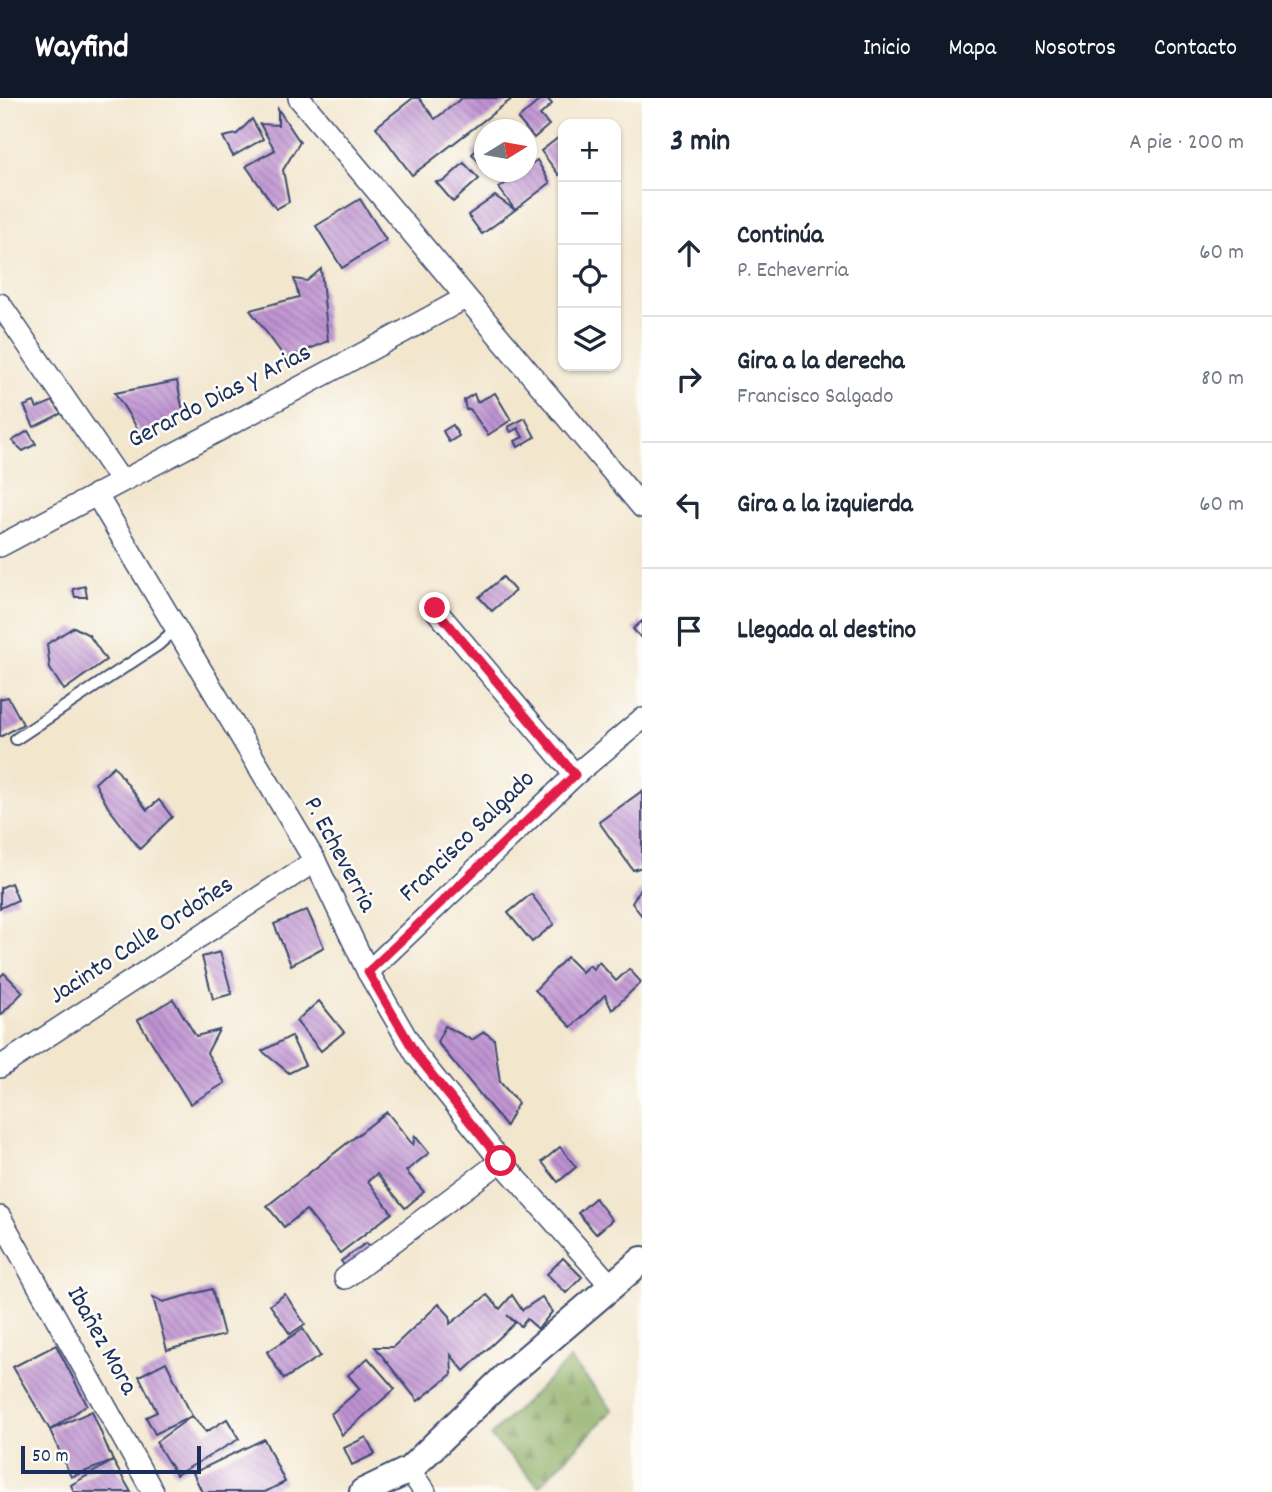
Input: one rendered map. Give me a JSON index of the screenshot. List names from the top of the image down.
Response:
{
  "streets": {
    "street": [
      "Gerardo Dias y Arias",
      "Francisco Salgado",
      "P. Echeverria",
      "Jacinto Calle Ordoñes",
      "Ibañez Mora"
    ]
  },
  "crossings": [
    ["Gerardo Dias y Arias", "P. Echeverria"],
    ["Francisco Salgado", "P. Echeverria"],
    ["P. Echeverria", "Jacinto Calle Ordoñes"]
  ],
  "scale_bar": "50 m",
  "north": "right",
  "page": {
    "header": "Wayfind",
    "nav": [
      "Inicio",
      "Mapa",
      "Nosotros",
      "Contacto"
    ],
    "heading": ["3 min", "A pie · 200 m"],
    "map_buttons": ["+", "−"],
    "list": [
      ["Continúa", "P. Echeverria", "60 m"],
      ["Gira a la derecha", "Francisco Salgado", "80 m"],
      ["Gira a la izquierda", "60 m"],
      "Llegada al destino"
    ],
    "scale": "50 m"
  }
}
